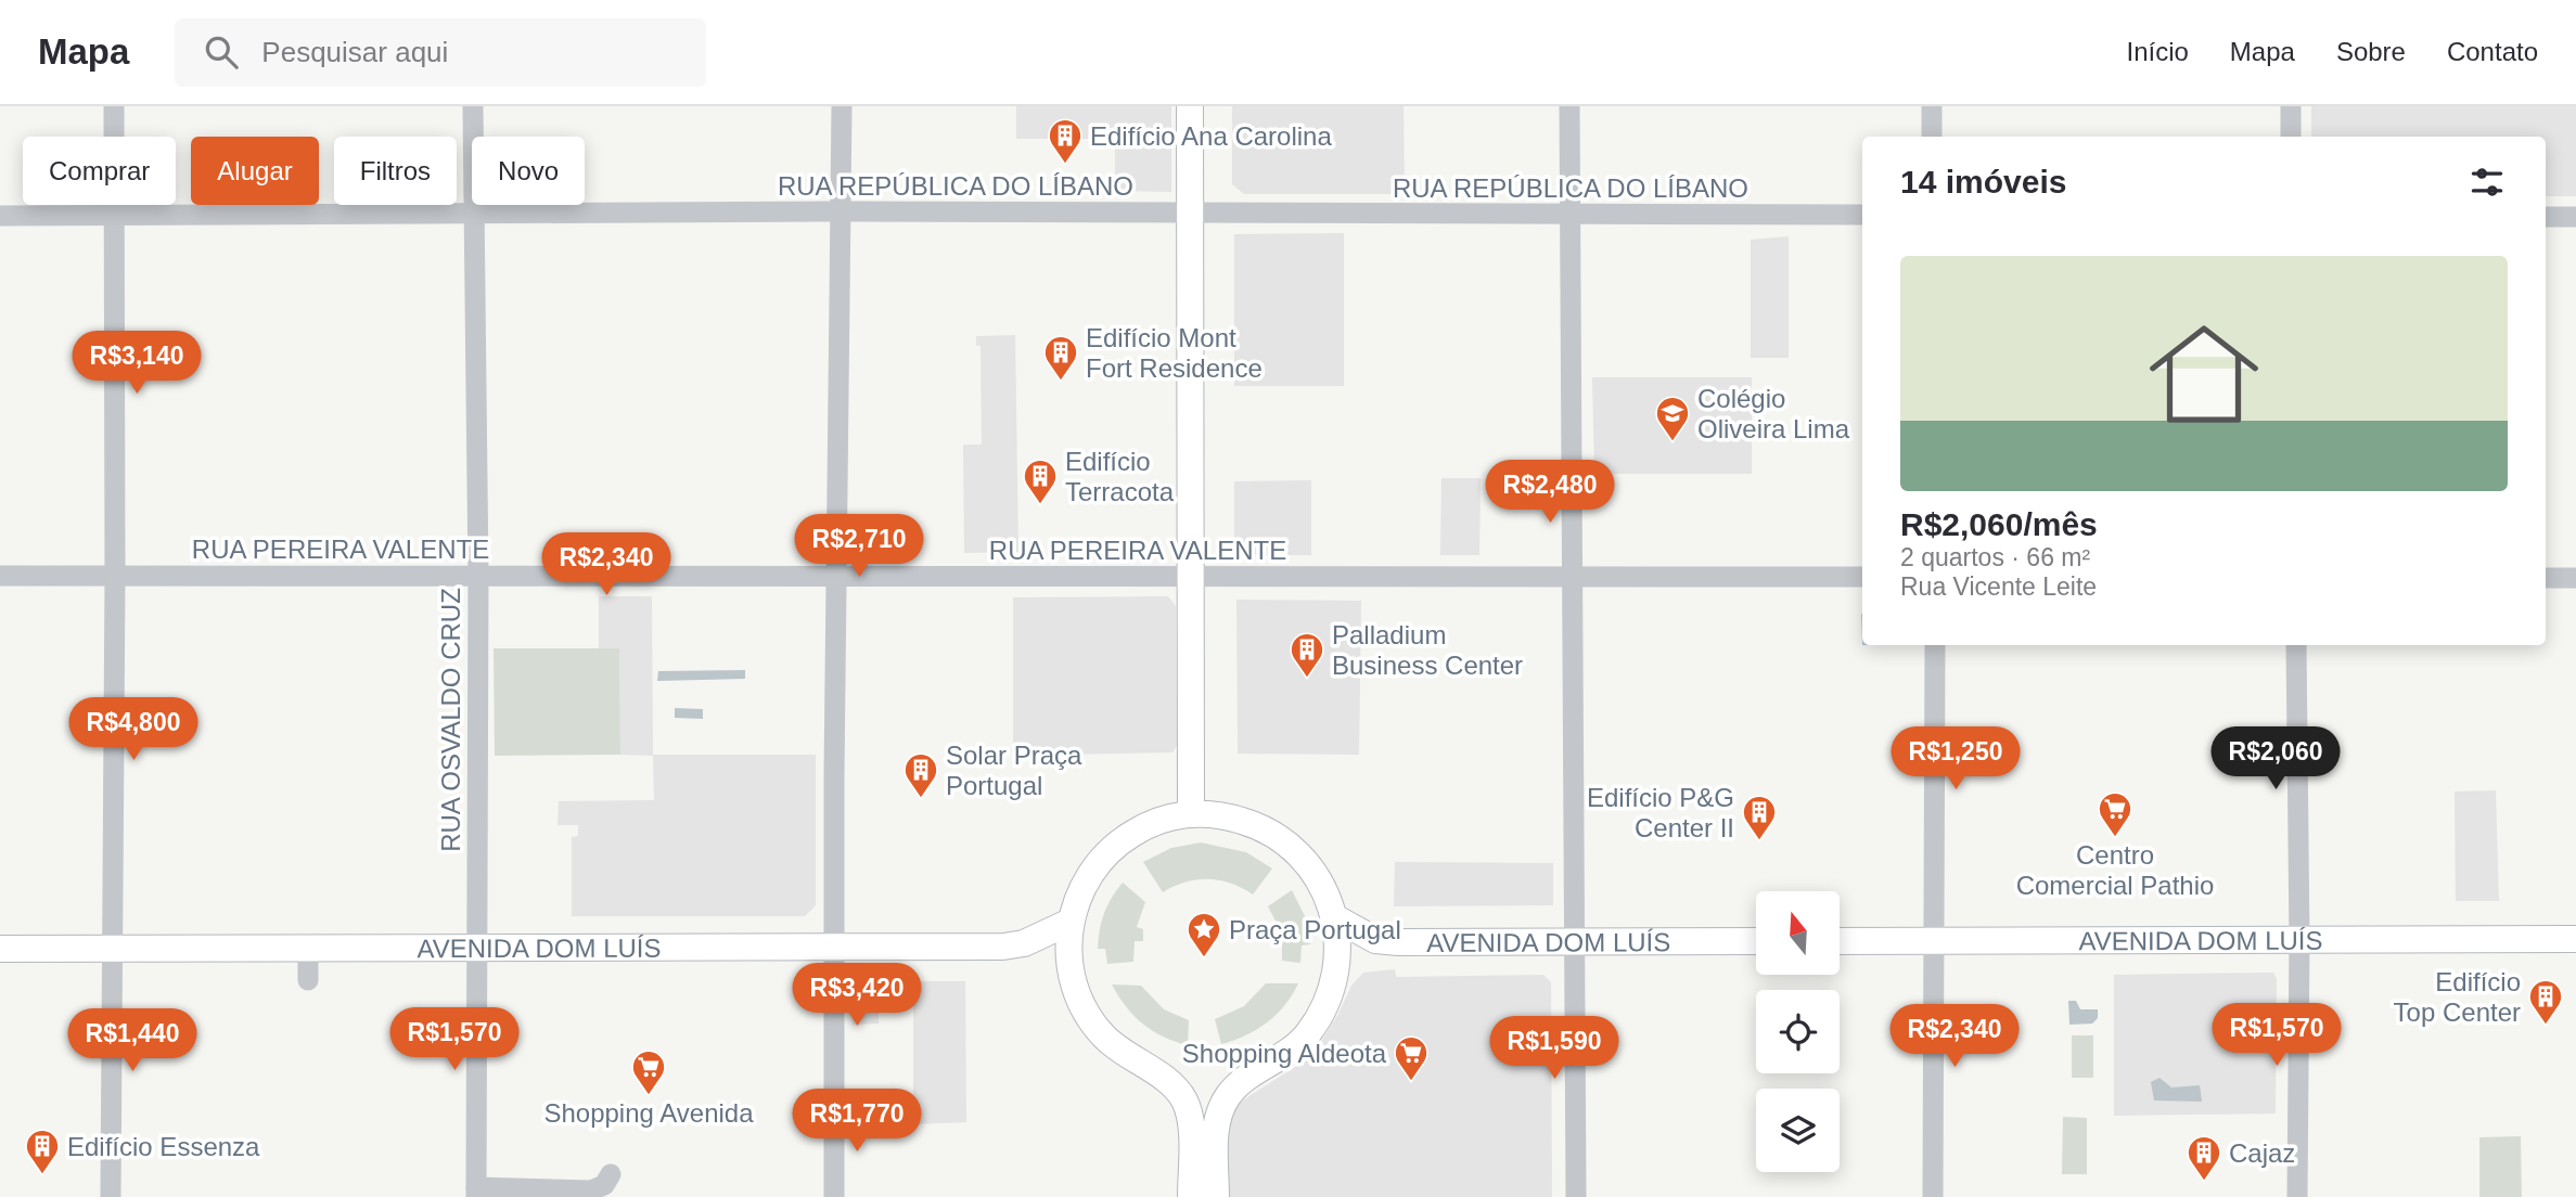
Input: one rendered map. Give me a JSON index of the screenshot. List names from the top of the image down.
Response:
{
  "streets": {
    "main road": ["AVENIDA DOM LUÍS"],
    "street": ["RUA REPÚBLICA DO LÍBANO", "RUA PEREIRA VALENTE", "RUA OSVALDO CRUZ"]
  },
  "crossings": [
    ["RUA REPÚBLICA DO LÍBANO", "RUA OSVALDO CRUZ"],
    ["RUA PEREIRA VALENTE", "RUA OSVALDO CRUZ"],
    ["RUA OSVALDO CRUZ", "AVENIDA DOM LUÍS"]
  ],
  "places": {
    "building": [
      "Edifício Ana Carolina",
      "Edifício Mont Fort Residence",
      "Edifício Terracota",
      "Palladium Business Center",
      "Solar Praça Portugal",
      "Edifício P&G Center II",
      "Edifício Top Center",
      "Edifício Essenza",
      "Cajaz"
    ],
    "school or university": ["Colégio Oliveira Lima"],
    "supermarket": ["Centro Comercial Pathio", "Shopping Aldeota", "Shopping Avenida"],
    "place": ["Praça Portugal"]
  },
  "north": "top",
  "page": {
    "header": "Mapa",
    "search": "Pesquisar aqui",
    "nav": [
      "Início",
      "Mapa",
      "Sobre",
      "Contato"
    ],
    "chip": [
      "Comprar",
      "Alugar",
      "Filtros",
      "Novo"
    ],
    "heading": "14 imóveis",
    "list": [
      {
        "name": "R$2,060/mês",
        "note": "2 quartos · 66 m² · Rua Vicente Leite"
      }
    ],
    "price": [
      "R$3,140",
      "R$2,480",
      "R$2,710",
      "R$2,340",
      "R$4,800",
      "R$1,250",
      "R$2,060",
      "R$3,420",
      "R$1,570",
      "R$2,340",
      "R$1,570",
      "R$1,440",
      "R$1,590",
      "R$1,770"
    ]
  }
}
